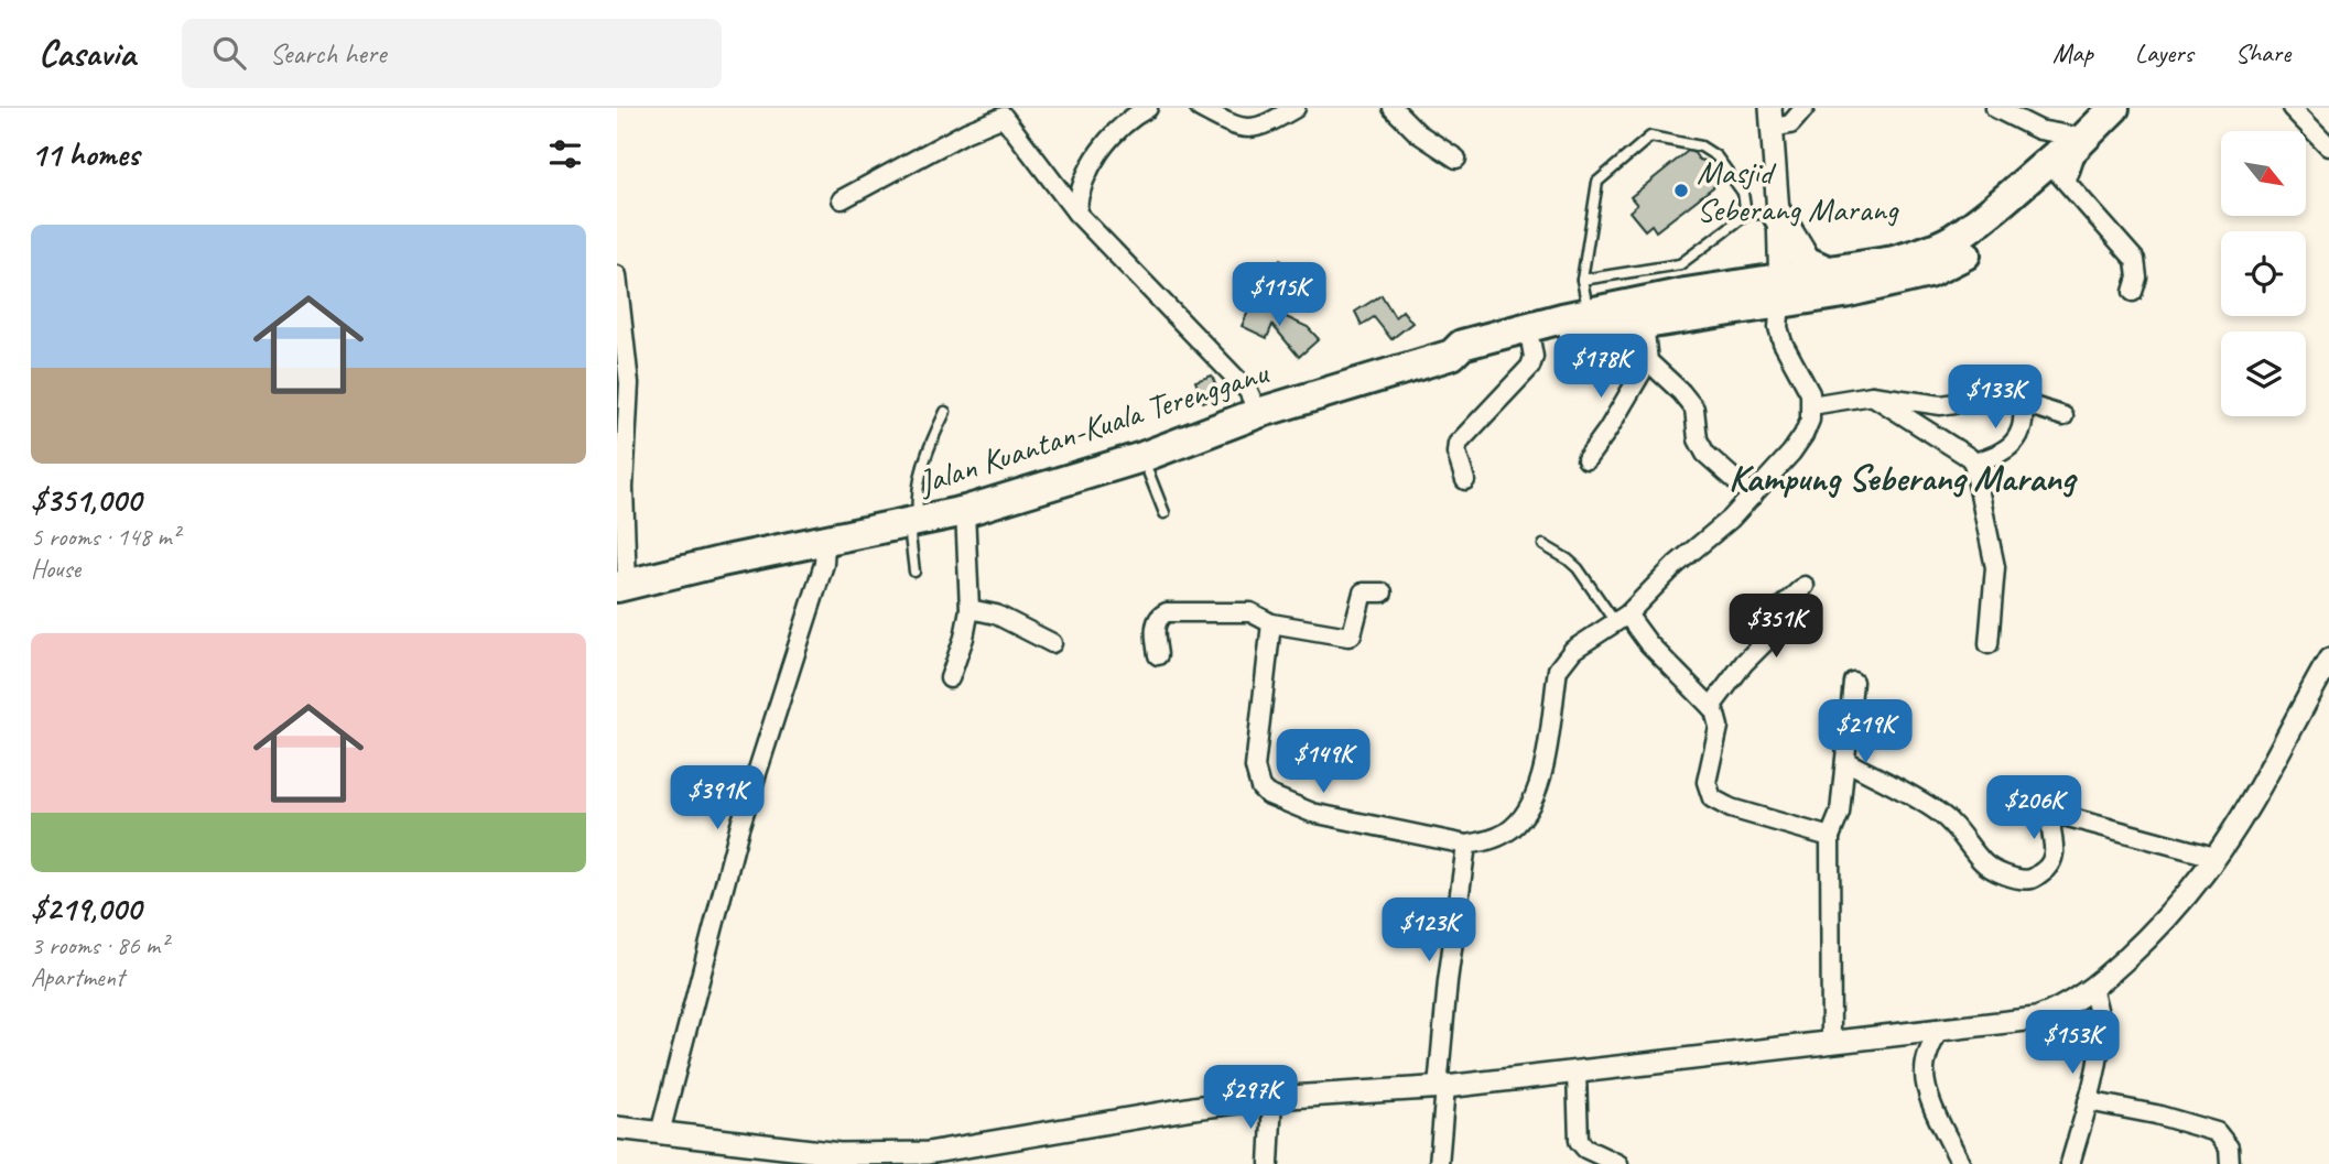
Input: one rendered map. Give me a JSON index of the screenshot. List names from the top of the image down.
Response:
{
  "streets": {
    "highway": ["Jalan Kuantan-Kuala Terengganu"]
  },
  "districts": ["Kampung Seberang Marang"],
  "places": ["Masjid Seberang Marang"],
  "north": "bottom right",
  "page": {
    "header": "Casavia",
    "search": "Search here",
    "nav": ["Map", "Layers", "Share"],
    "heading": "11 homes",
    "list": [
      {
        "name": "$351,000",
        "note": "5 rooms · 148 m² · House"
      },
      {
        "name": "$219,000",
        "note": "3 rooms · 86 m² · Apartment"
      }
    ],
    "price": [
      "$115K",
      "$178K",
      "$133K",
      "$351K",
      "$219K",
      "$149K",
      "$391K",
      "$206K",
      "$123K",
      "$153K",
      "$297K"
    ]
  }
}
